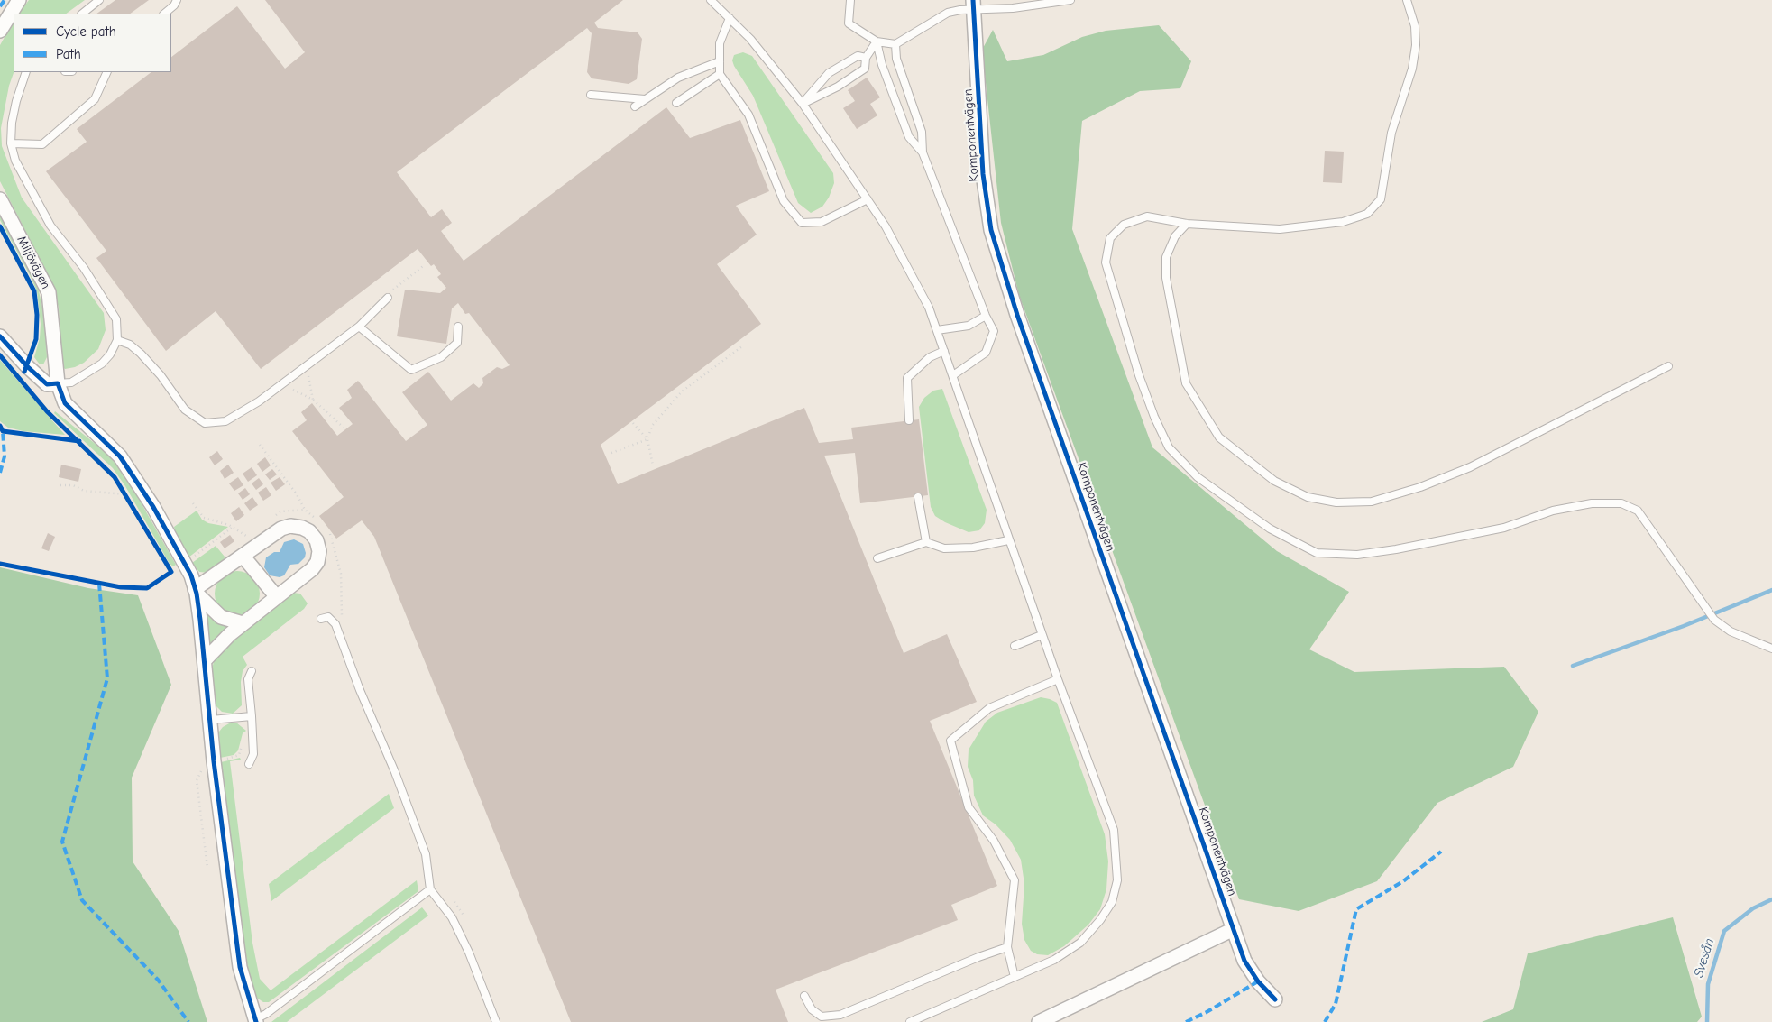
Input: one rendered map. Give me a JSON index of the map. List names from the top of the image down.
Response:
{
  "streets": {
    "street": ["Komponentvägen", "Miljövägen"]
  },
  "water": ["Svesån"],
  "legend": ["Cycle path", "Path"]
}
